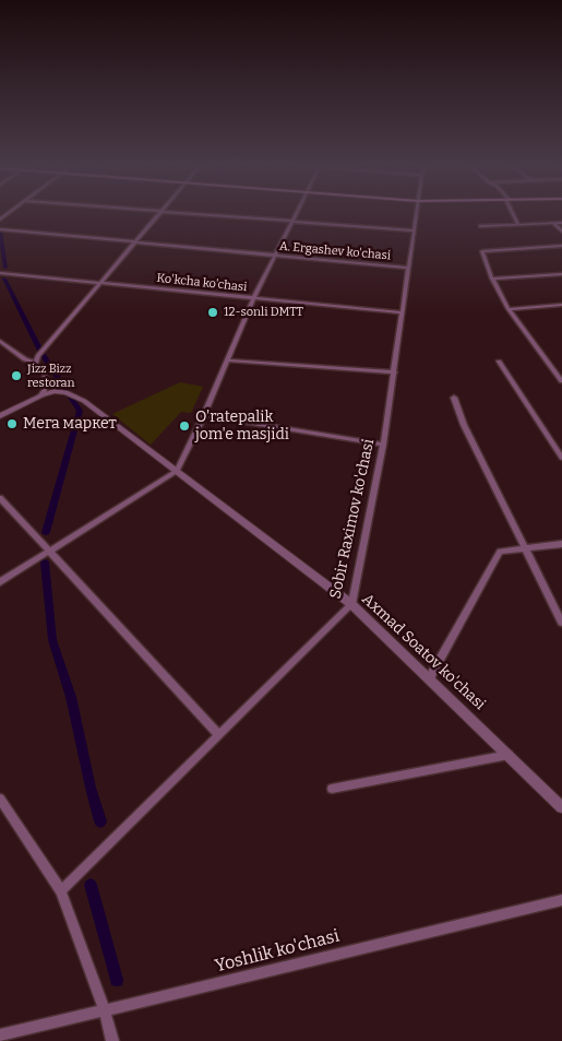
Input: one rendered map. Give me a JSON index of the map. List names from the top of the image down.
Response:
{
  "streets": {
    "street": [
      "A. Ergashev ko'chasi",
      "Ko'kcha ko'chasi",
      "Sobir Raximov ko'chasi",
      "Axmad Soatov ko'chasi",
      "Yoshlik ko'chasi"
    ]
  },
  "crossings": [
    ["A. Ergashev ko'chasi", "Sobir Raximov ko'chasi"],
    ["Ko'kcha ko'chasi", "Sobir Raximov ko'chasi"],
    ["Sobir Raximov ko'chasi", "Axmad Soatov ko'chasi"]
  ],
  "places": [
    "12-sonli DMTT",
    "Jizz Bizz restoran",
    "Мега маркет",
    "O'ratepalik jom'e masjidi"
  ]
}
